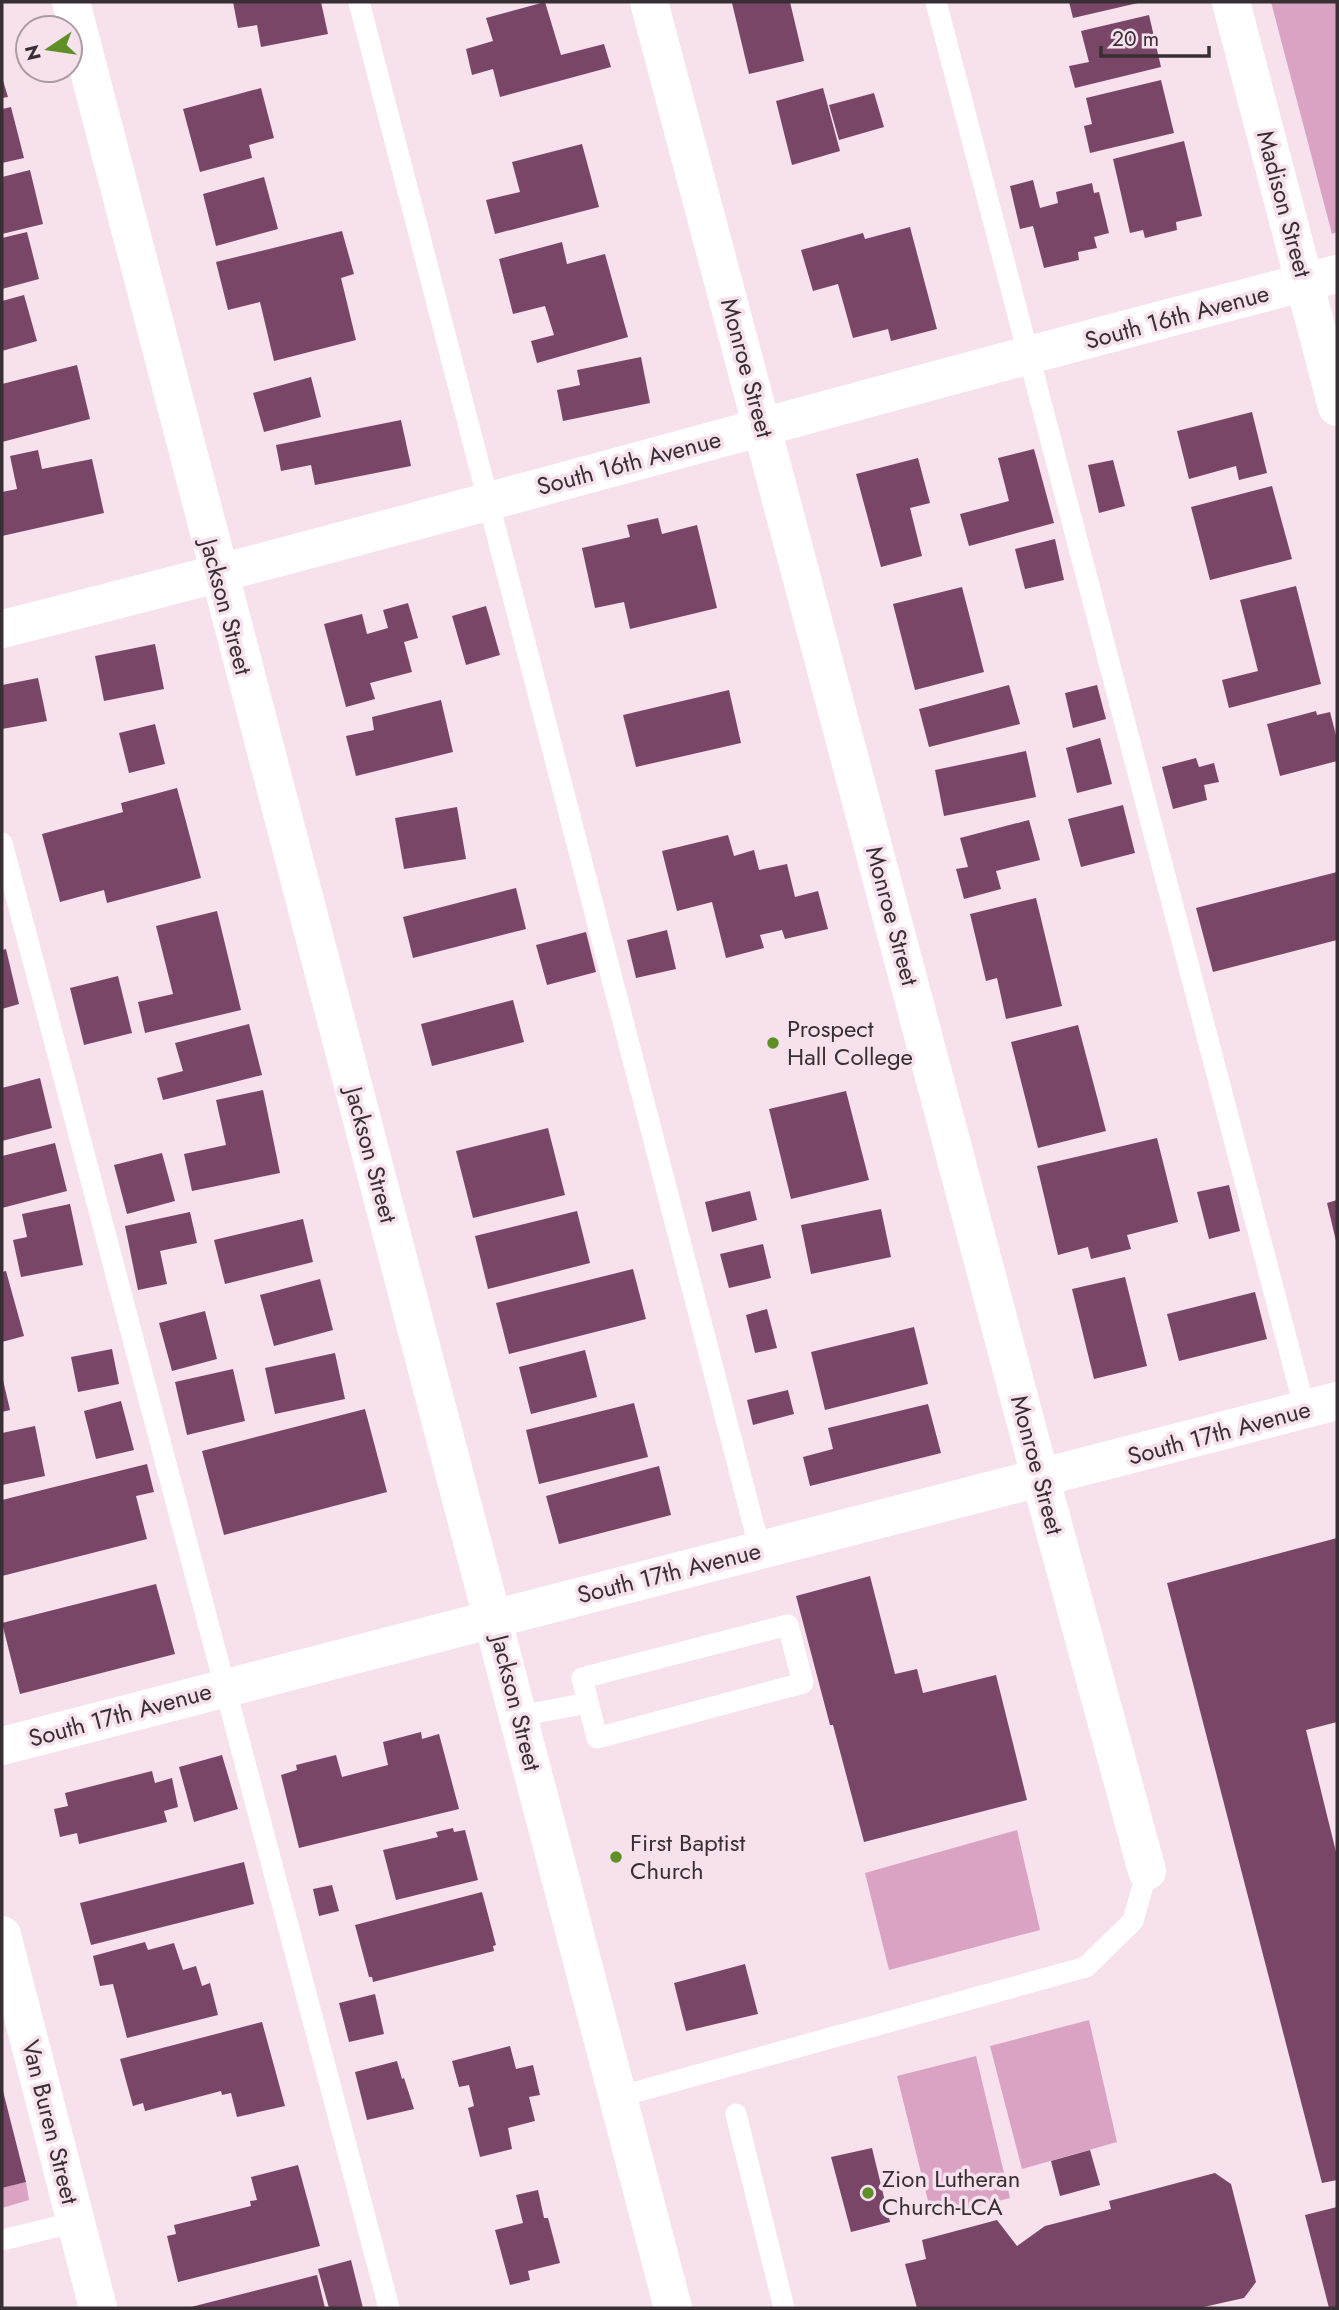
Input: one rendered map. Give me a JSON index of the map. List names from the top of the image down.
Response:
{
  "streets": {
    "street": [
      "Madison Street",
      "South 16th Avenue",
      "Monroe Street",
      "Jackson Street",
      "South 17th Avenue",
      "Van Buren Street"
    ]
  },
  "crossings": [
    ["Madison Street", "South 16th Avenue"],
    ["South 16th Avenue", "Monroe Street"],
    ["South 16th Avenue", "Jackson Street"],
    ["Monroe Street", "South 17th Avenue"],
    ["Jackson Street", "South 17th Avenue"]
  ],
  "places": ["Prospect Hall College", "First Baptist Church", "Zion Lutheran Church-LCA"],
  "scale_bar": "20 m",
  "north": "left"
}
